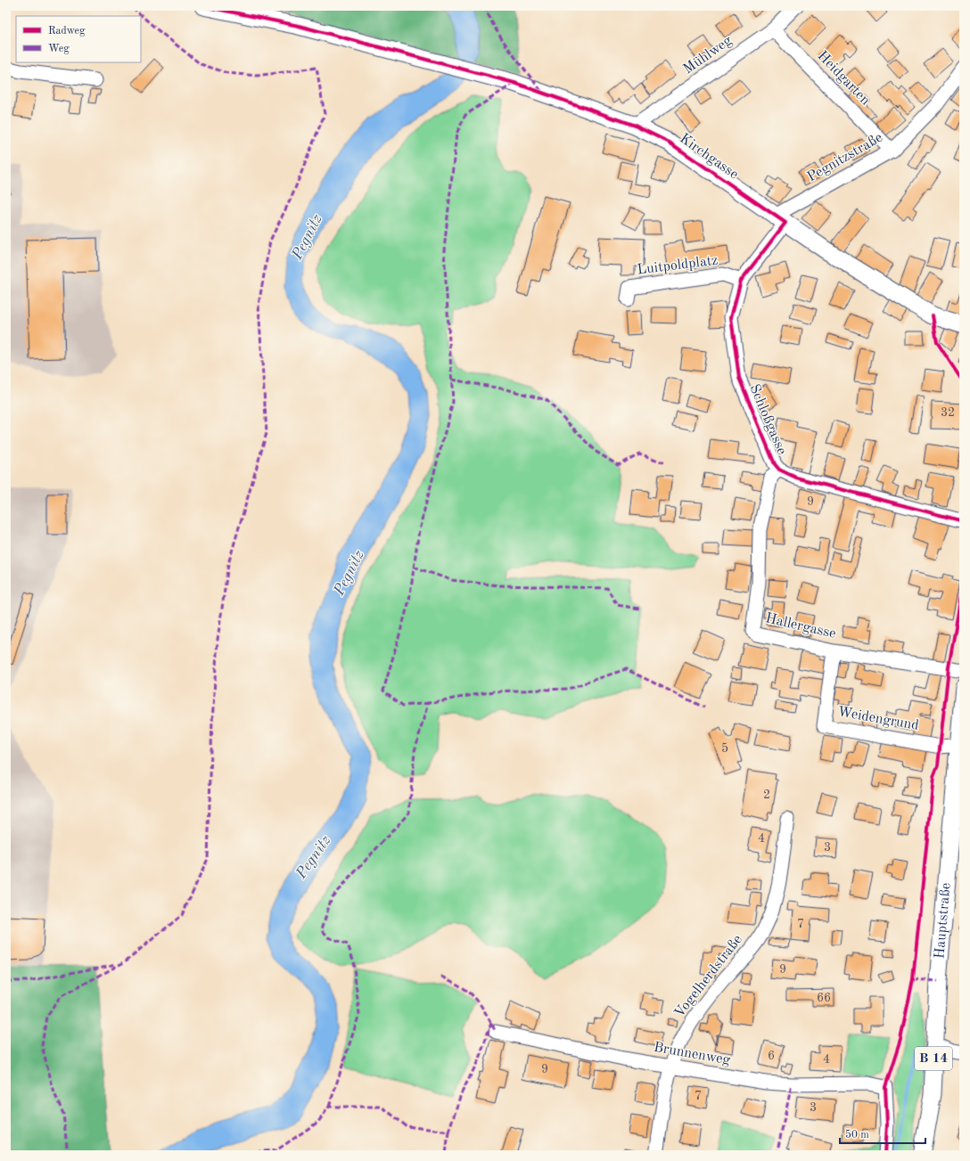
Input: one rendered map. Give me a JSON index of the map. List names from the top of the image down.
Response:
{
  "streets": {
    "main road": ["Kirchgasse", "Hauptstraße", "B 14"],
    "street": [
      "Mühlweg",
      "Heidgarten",
      "Pegnitzstraße",
      "Luitpoldplatz",
      "Schloßgasse",
      "Hallergasse",
      "Weidengrund",
      "Vogelherdstraße",
      "Brunnenweg"
    ]
  },
  "crossings": [
    ["Mühlweg", "Heidgarten"],
    ["Mühlweg", "Kirchgasse"],
    ["Heidgarten", "Pegnitzstraße"],
    ["Kirchgasse", "Pegnitzstraße"],
    ["Kirchgasse", "Schloßgasse"],
    ["Pegnitzstraße", "Schloßgasse"],
    ["Luitpoldplatz", "Schloßgasse"],
    ["Schloßgasse", "Hallergasse"],
    ["Hallergasse", "Weidengrund"],
    ["Weidengrund", "Hauptstraße"],
    ["Vogelherdstraße", "Brunnenweg"]
  ],
  "water": ["Pegnitz"],
  "house_numbers": [
    "32",
    "9",
    "5",
    "2",
    "4",
    "3",
    "7",
    "9",
    "66",
    "6",
    "4",
    "9",
    "7",
    "3"
  ],
  "legend": ["Radweg", "Weg"],
  "scale_bar": "50 m"
}
